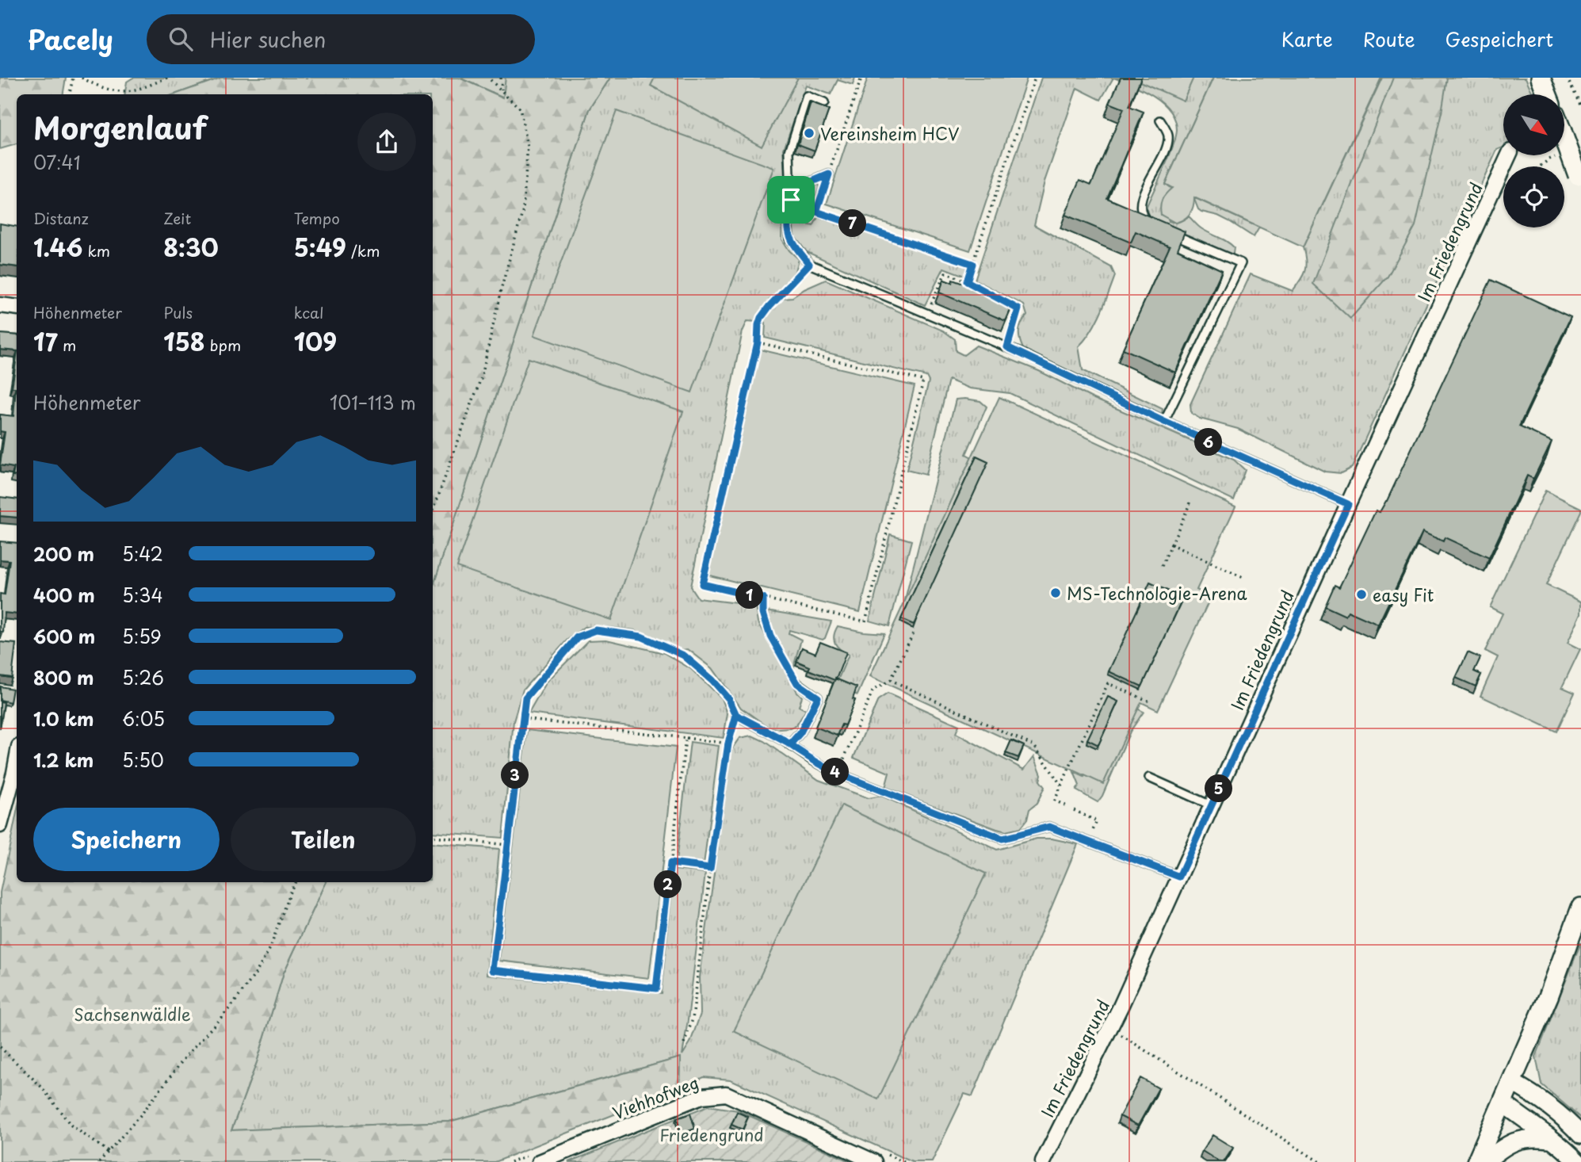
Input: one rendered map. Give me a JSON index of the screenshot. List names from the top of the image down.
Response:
{
  "streets": {
    "street": ["Im Friedengrund", "Viehhofweg"]
  },
  "parks": ["Sachsenwäldle", "Friedengrund"],
  "places": ["Vereinsheim HCV", "MS-Technologie-Arena", "easy Fit"],
  "north": "bottom right",
  "page": {
    "header": "Pacely",
    "search": "Hier suchen",
    "nav": ["Karte", "Route", "Gespeichert"],
    "heading": ["Morgenlauf", "07:41"],
    "stats": [
      ["Distanz", "1.46 km"],
      ["Zeit", "8:30"],
      ["Tempo", "5:49 /km"],
      ["Höhenmeter", "17 m"],
      ["Puls", "158 bpm"],
      ["kcal", "109"]
    ],
    "pins": [
      "7",
      "6",
      "1",
      "4",
      "3",
      "5",
      "2"
    ],
    "chart": ["Höhenmeter", "101–113 m"],
    "list": [
      {
        "name": "200 m",
        "note": "5:42"
      },
      {
        "name": "400 m",
        "note": "5:34"
      },
      {
        "name": "600 m",
        "note": "5:59"
      },
      {
        "name": "800 m",
        "note": "5:26"
      },
      {
        "name": "1.0 km",
        "note": "6:05"
      },
      {
        "name": "1.2 km",
        "note": "5:50"
      }
    ],
    "buttons": ["Speichern", "Teilen"]
  }
}
